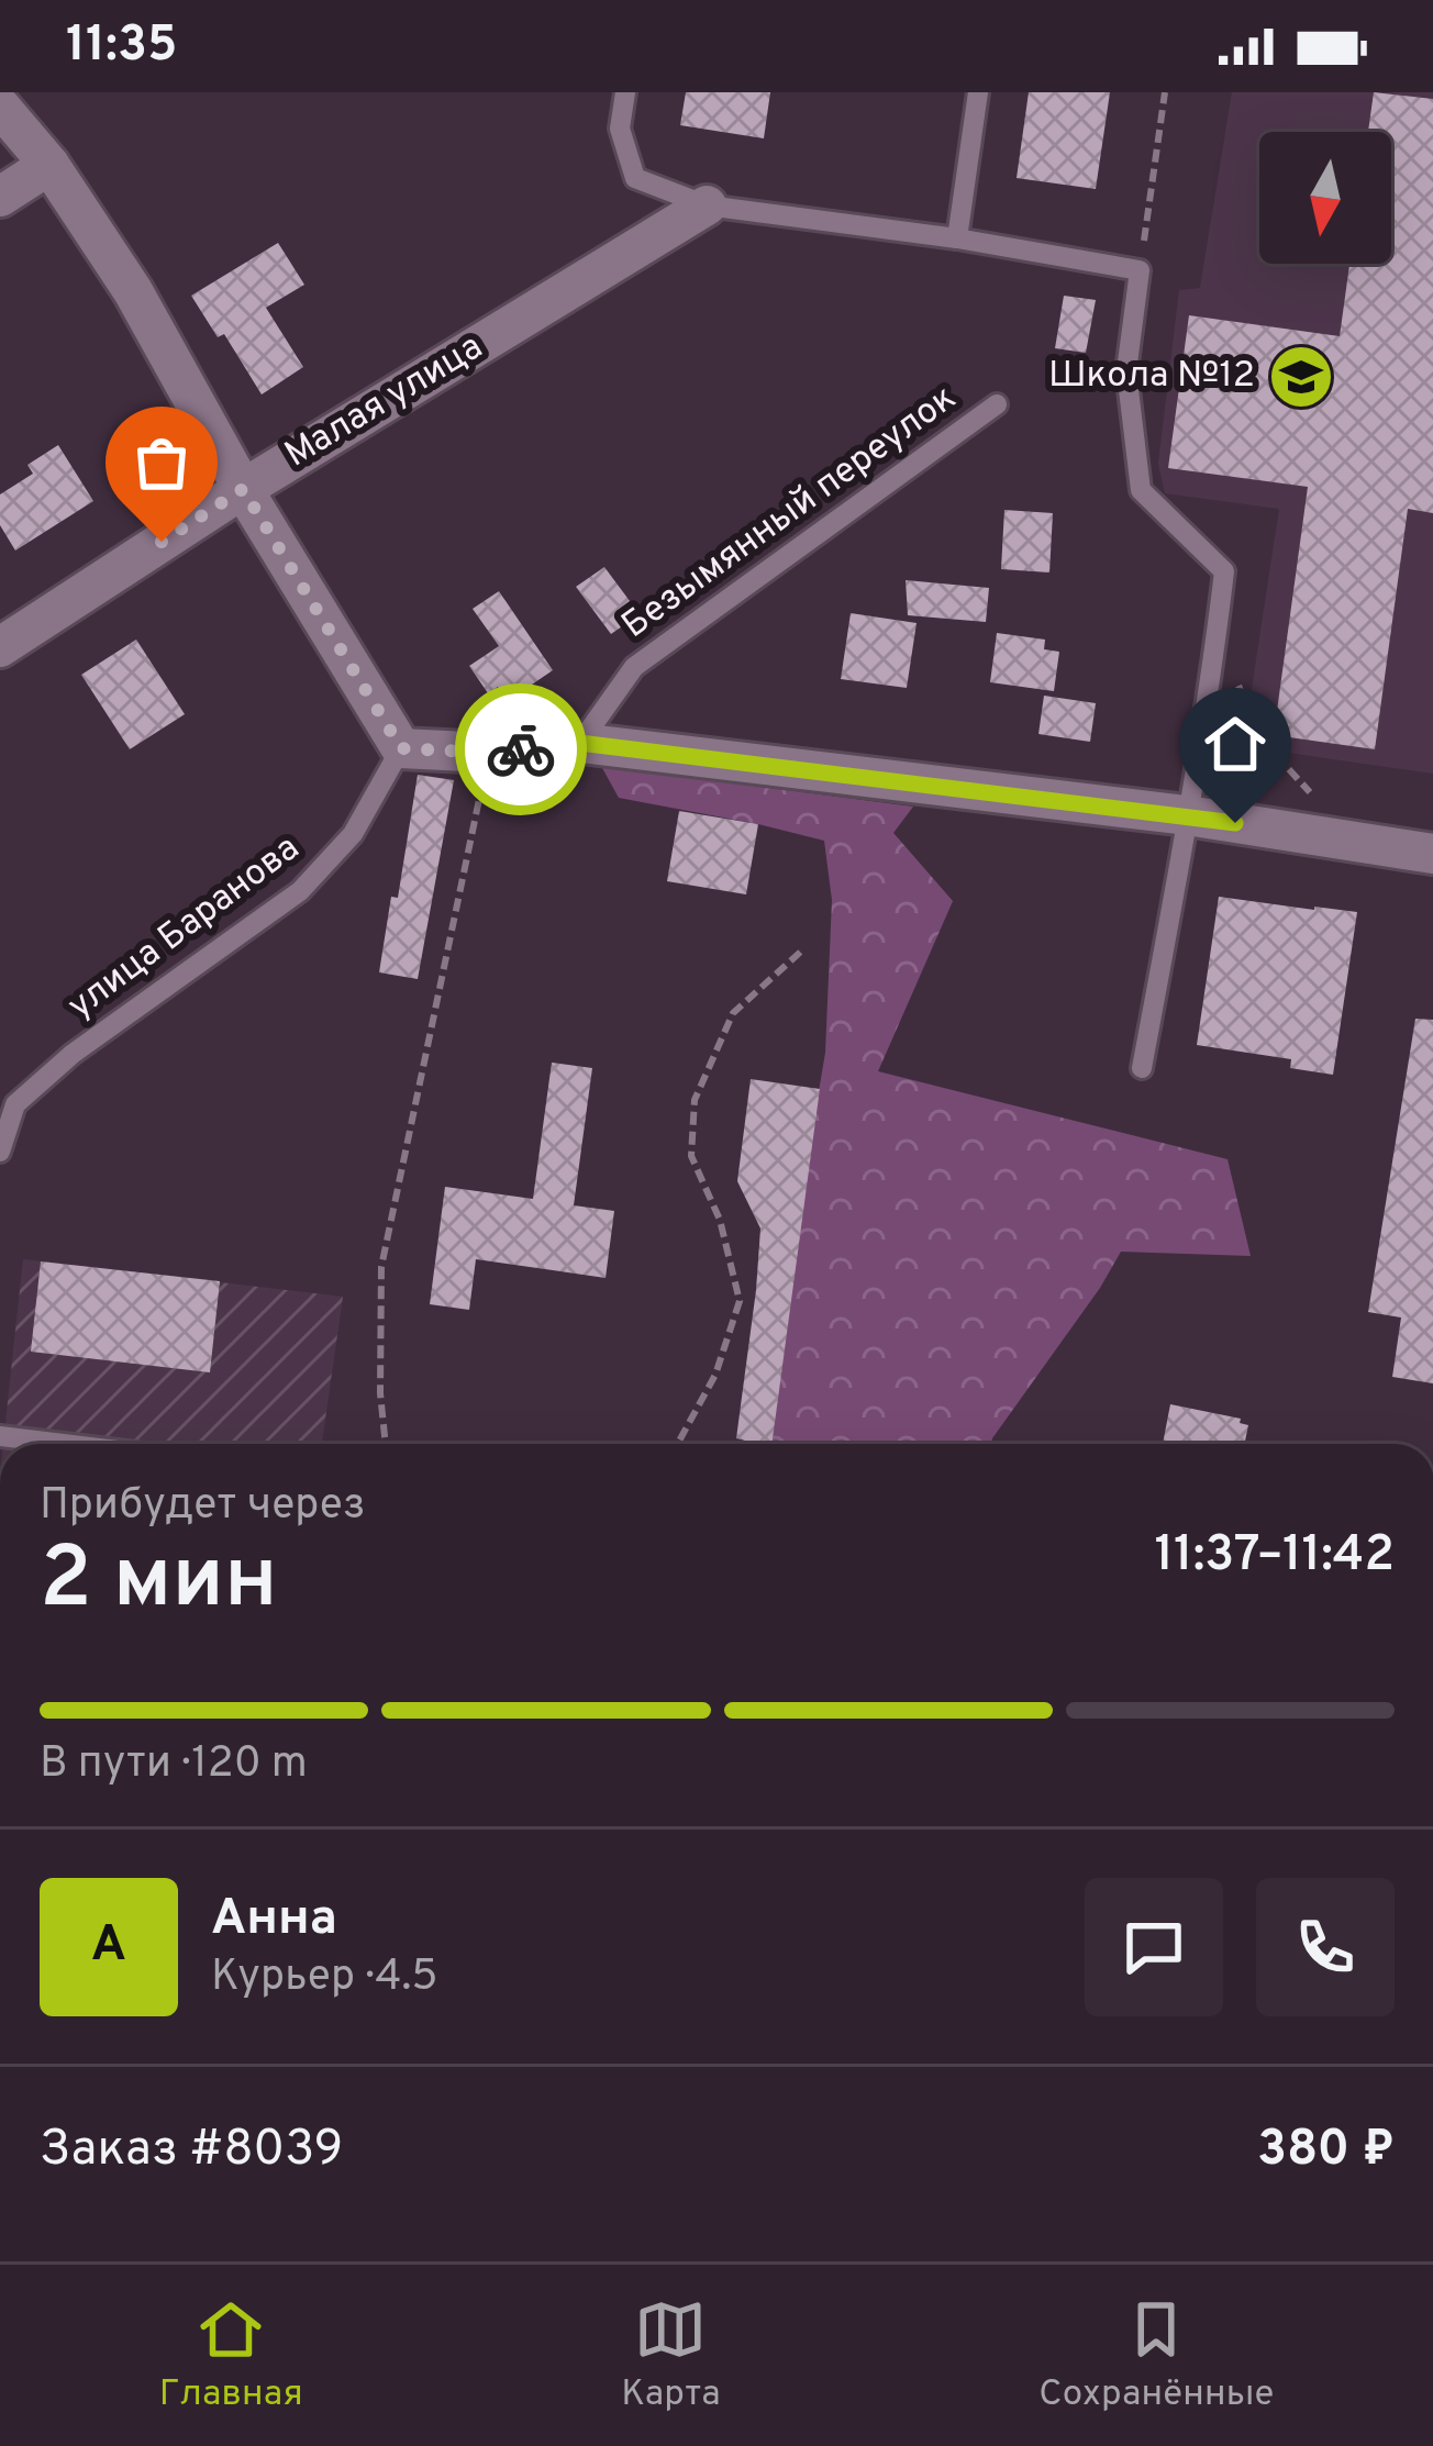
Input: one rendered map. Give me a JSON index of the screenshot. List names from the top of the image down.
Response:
{
  "streets": {
    "street": ["Малая улица"],
    "lane": ["Безымянный переулок", "улица Баранова"]
  },
  "places": {
    "school or university": ["Школа №12"]
  },
  "north": "bottom",
  "page": {
    "status": "11:35",
    "heading": ["2 мин", "Прибудет через", "11:37–11:42"],
    "panel": [
      "Анна",
      "Курьер · 4.5",
      "Заказ #8039",
      "380 ₽"
    ],
    "bar": "В пути · 120 m",
    "round": "А",
    "tabs": ["Главная", "Карта", "Сохранённые"]
  }
}
